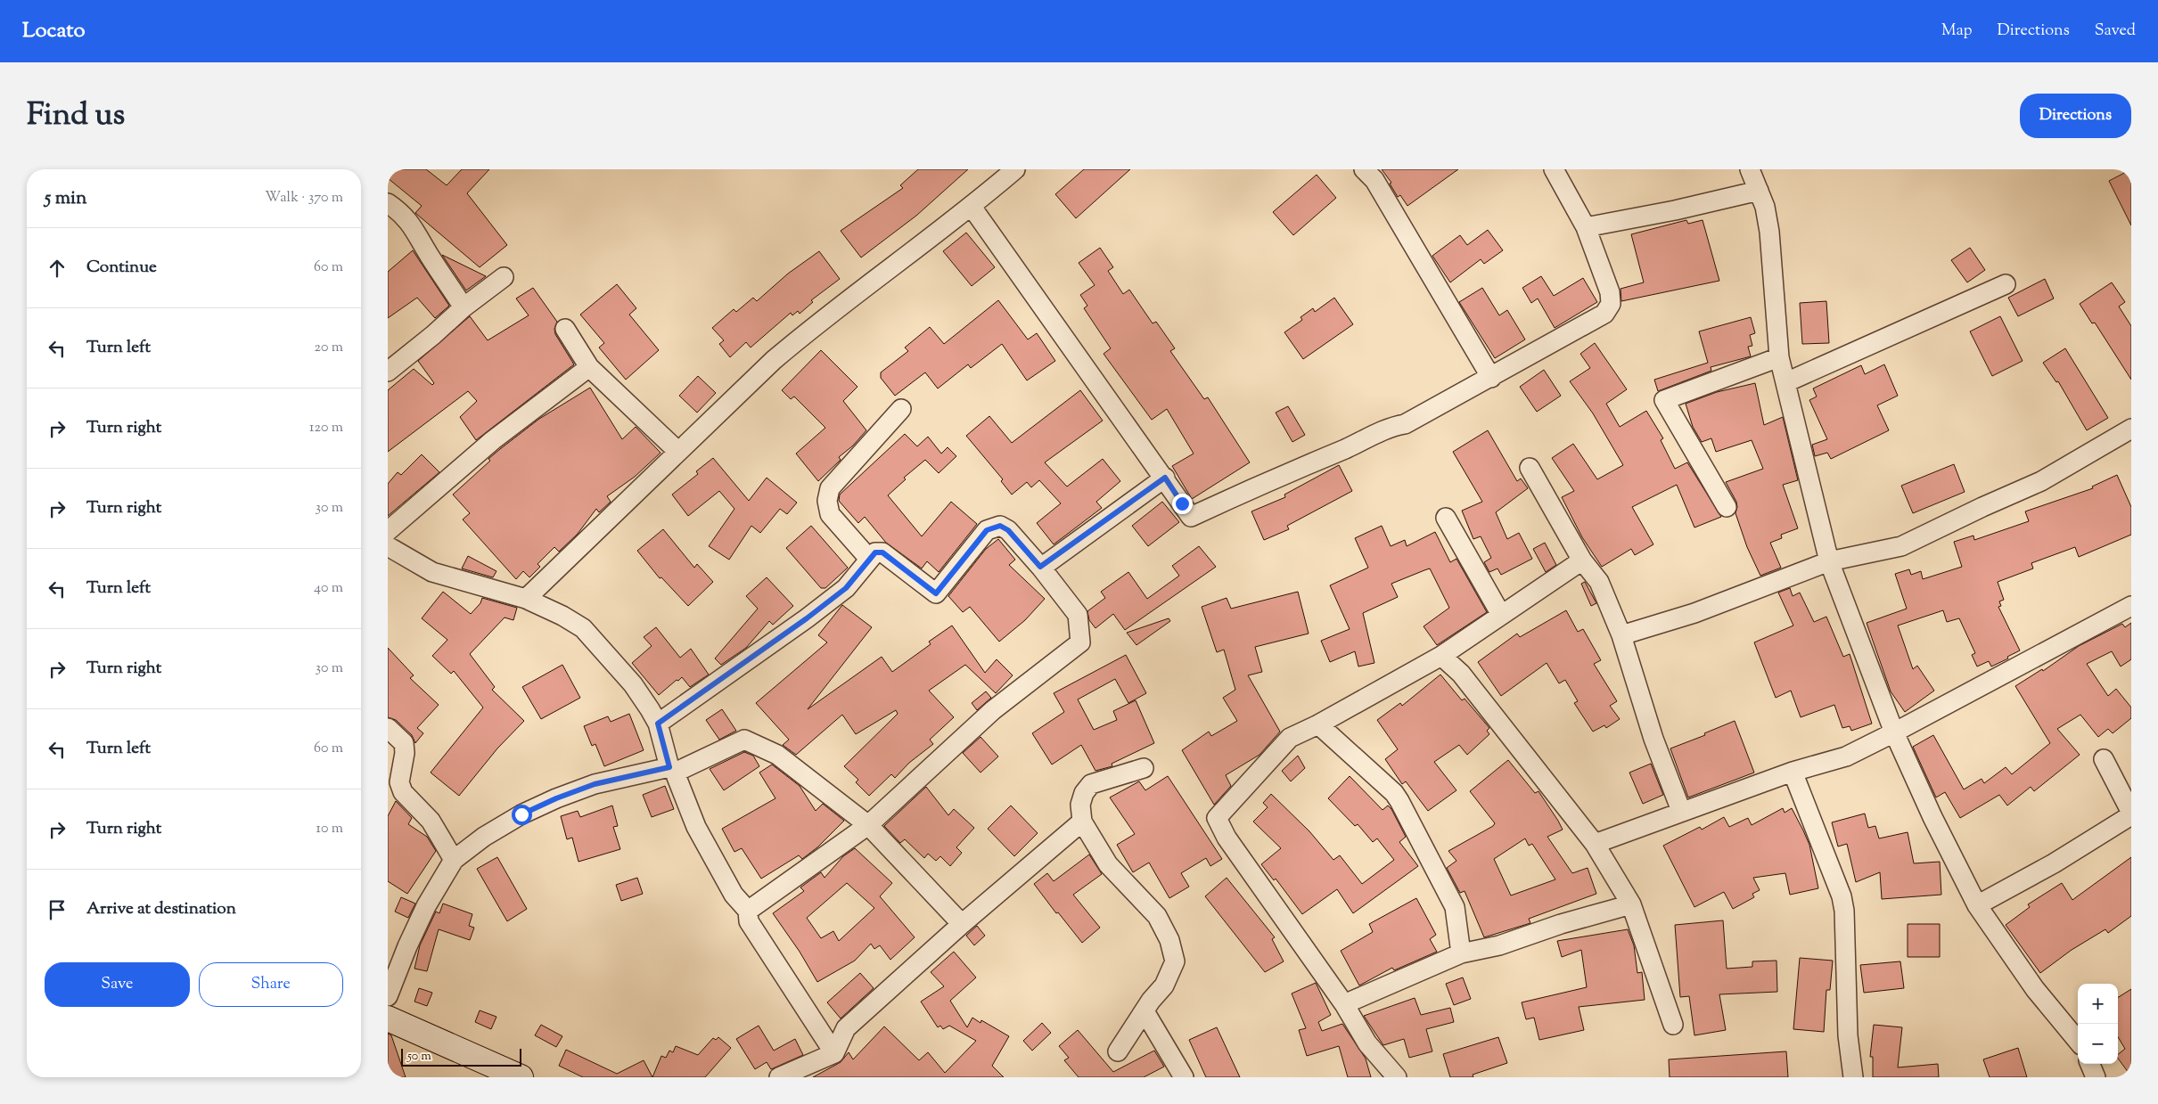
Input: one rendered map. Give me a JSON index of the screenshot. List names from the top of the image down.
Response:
{
  "scale_bar": "50 m",
  "page": {
    "header": "Locato",
    "nav": ["Map", "Directions", "Saved"],
    "title": "Find us",
    "buttons": [
      "Directions",
      ["Save", "Share"]
    ],
    "heading": ["5 min", "Walk · 370 m"],
    "list": [
      ["Continue", "60 m"],
      ["Turn left", "20 m"],
      ["Turn right", "120 m"],
      ["Turn right", "30 m"],
      ["Turn left", "40 m"],
      ["Turn right", "30 m"],
      ["Turn left", "60 m"],
      ["Turn right", "10 m"],
      "Arrive at destination"
    ],
    "map_buttons": ["+", "−"],
    "scale": "50 m"
  }
}
